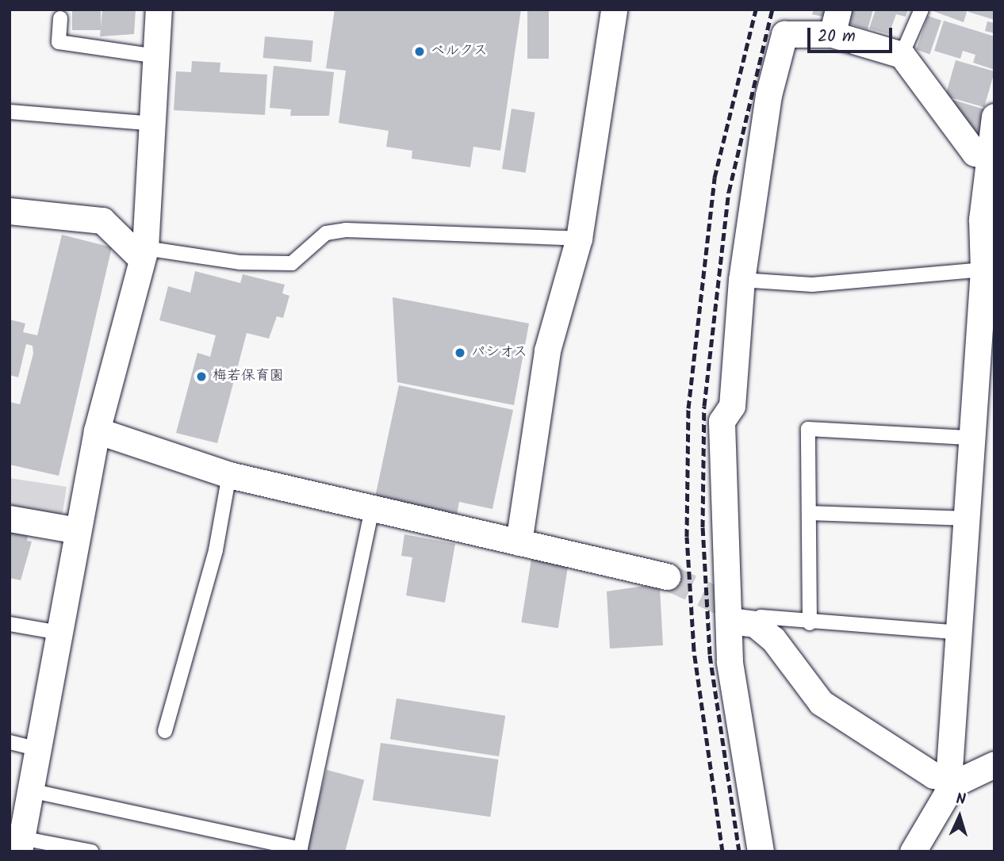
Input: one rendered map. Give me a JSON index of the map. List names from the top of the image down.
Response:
{
  "places": ["ベルクス", "パシオス", "梅若保育園"],
  "scale_bar": "20 m",
  "north": "top"
}
